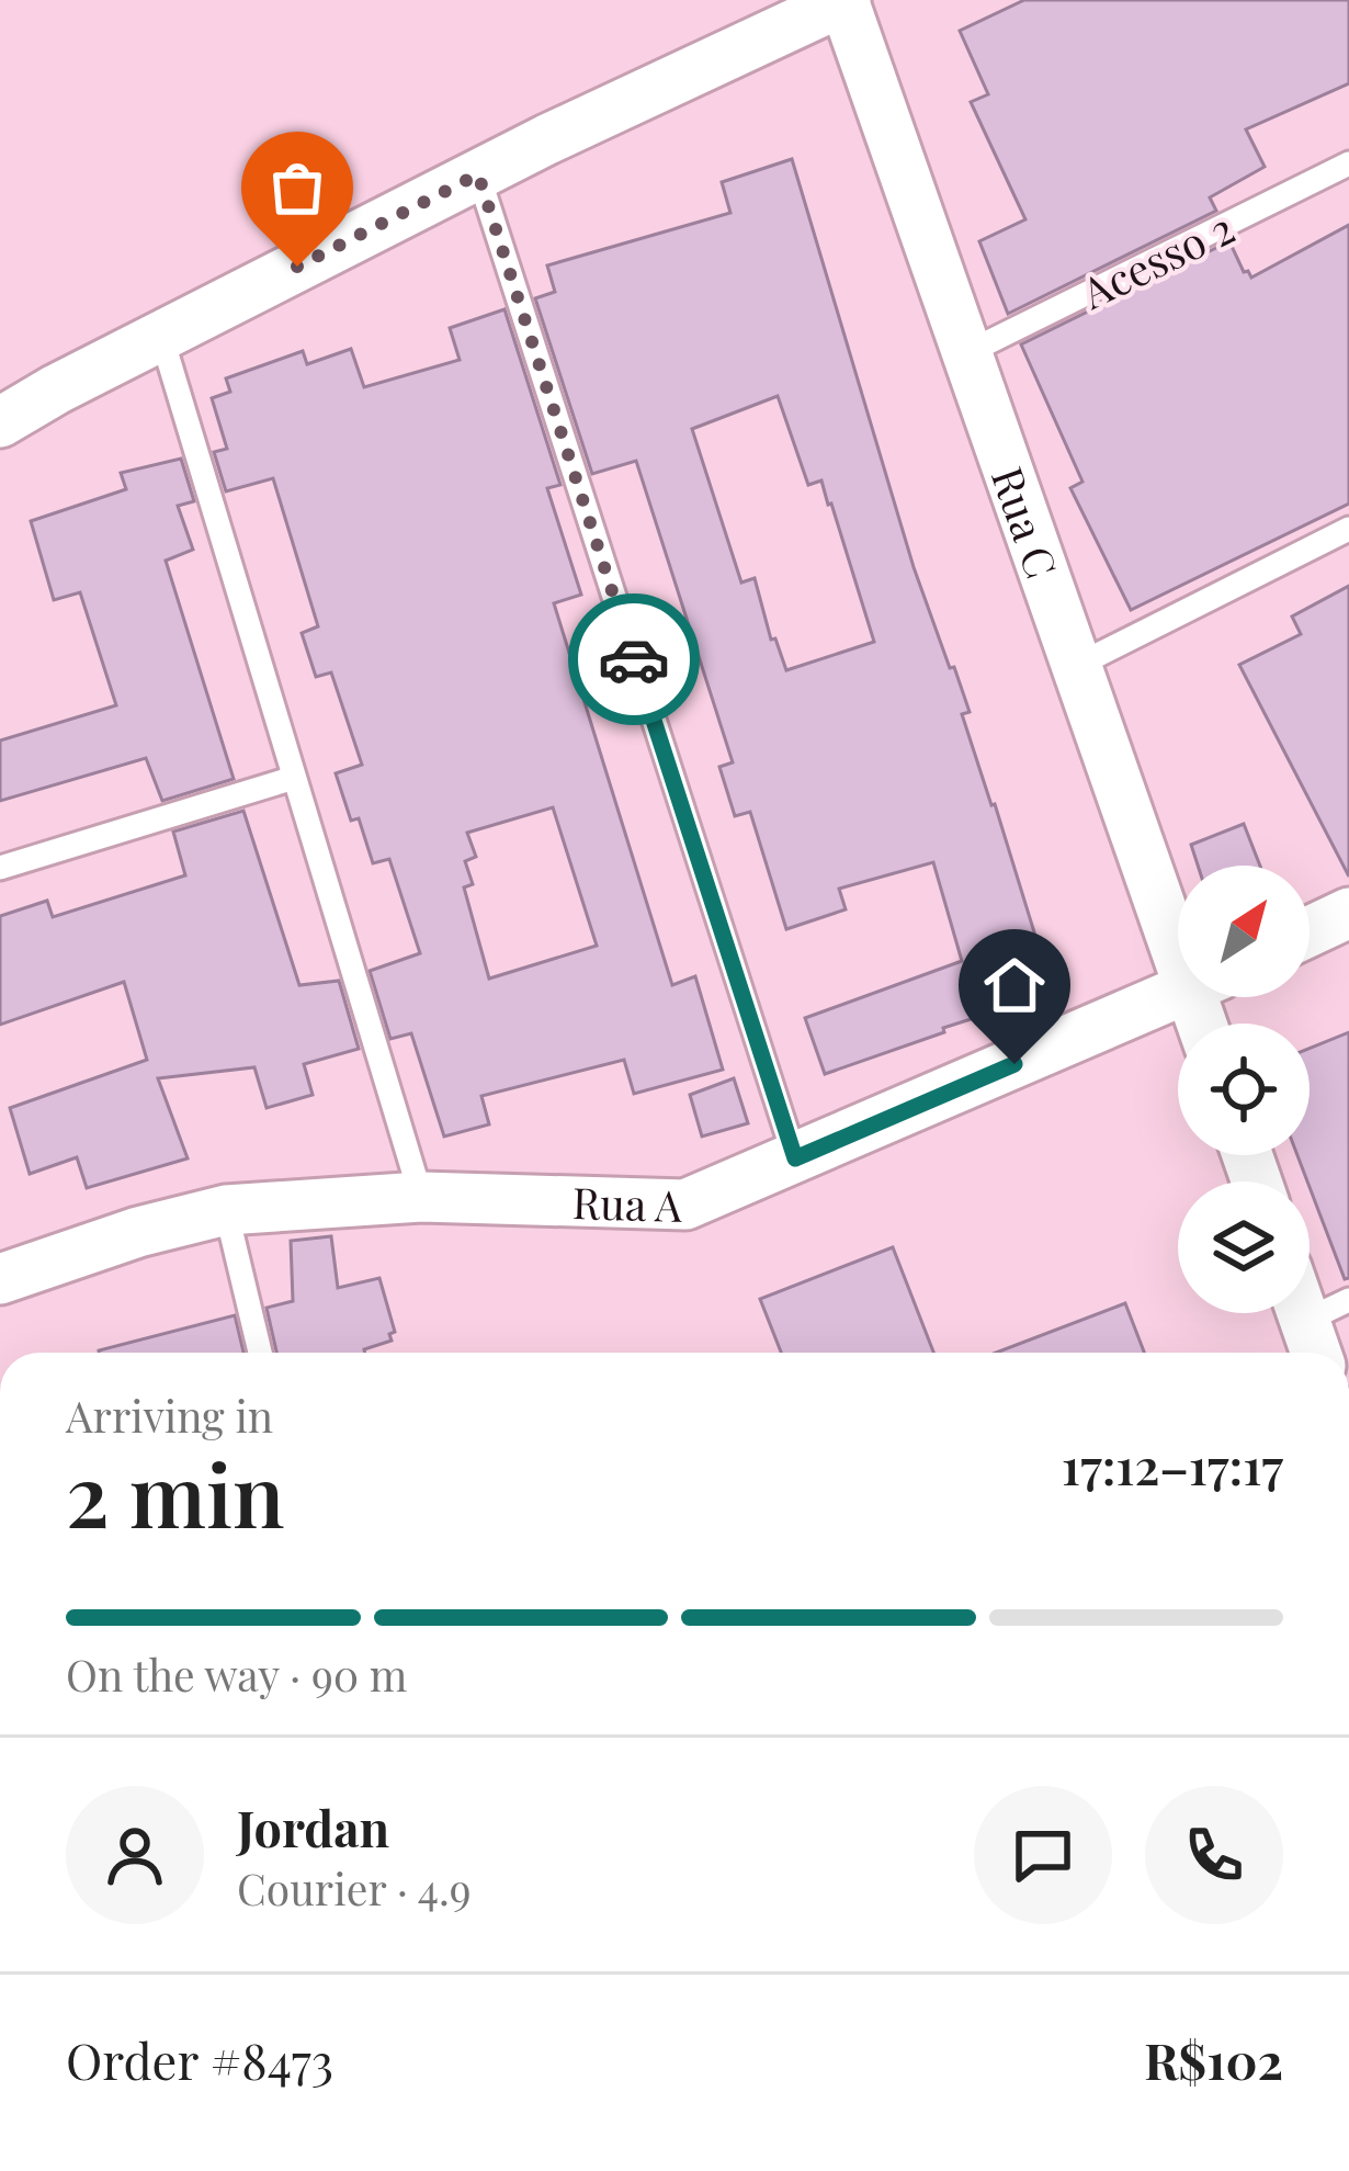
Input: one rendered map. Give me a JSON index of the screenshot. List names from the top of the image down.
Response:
{
  "streets": {
    "street": ["Rua C", "Rua A"],
    "lane": ["Acesso 2"]
  },
  "crossings": [
    ["Acesso 2", "Rua C"]
  ],
  "north": "top right",
  "page": {
    "heading": ["2 min", "Arriving in", "17:12–17:17"],
    "panel": [
      "Jordan",
      "Courier · 4.9",
      "Order #8473",
      "R$102"
    ],
    "bar": "On the way · 90 m"
  }
}
